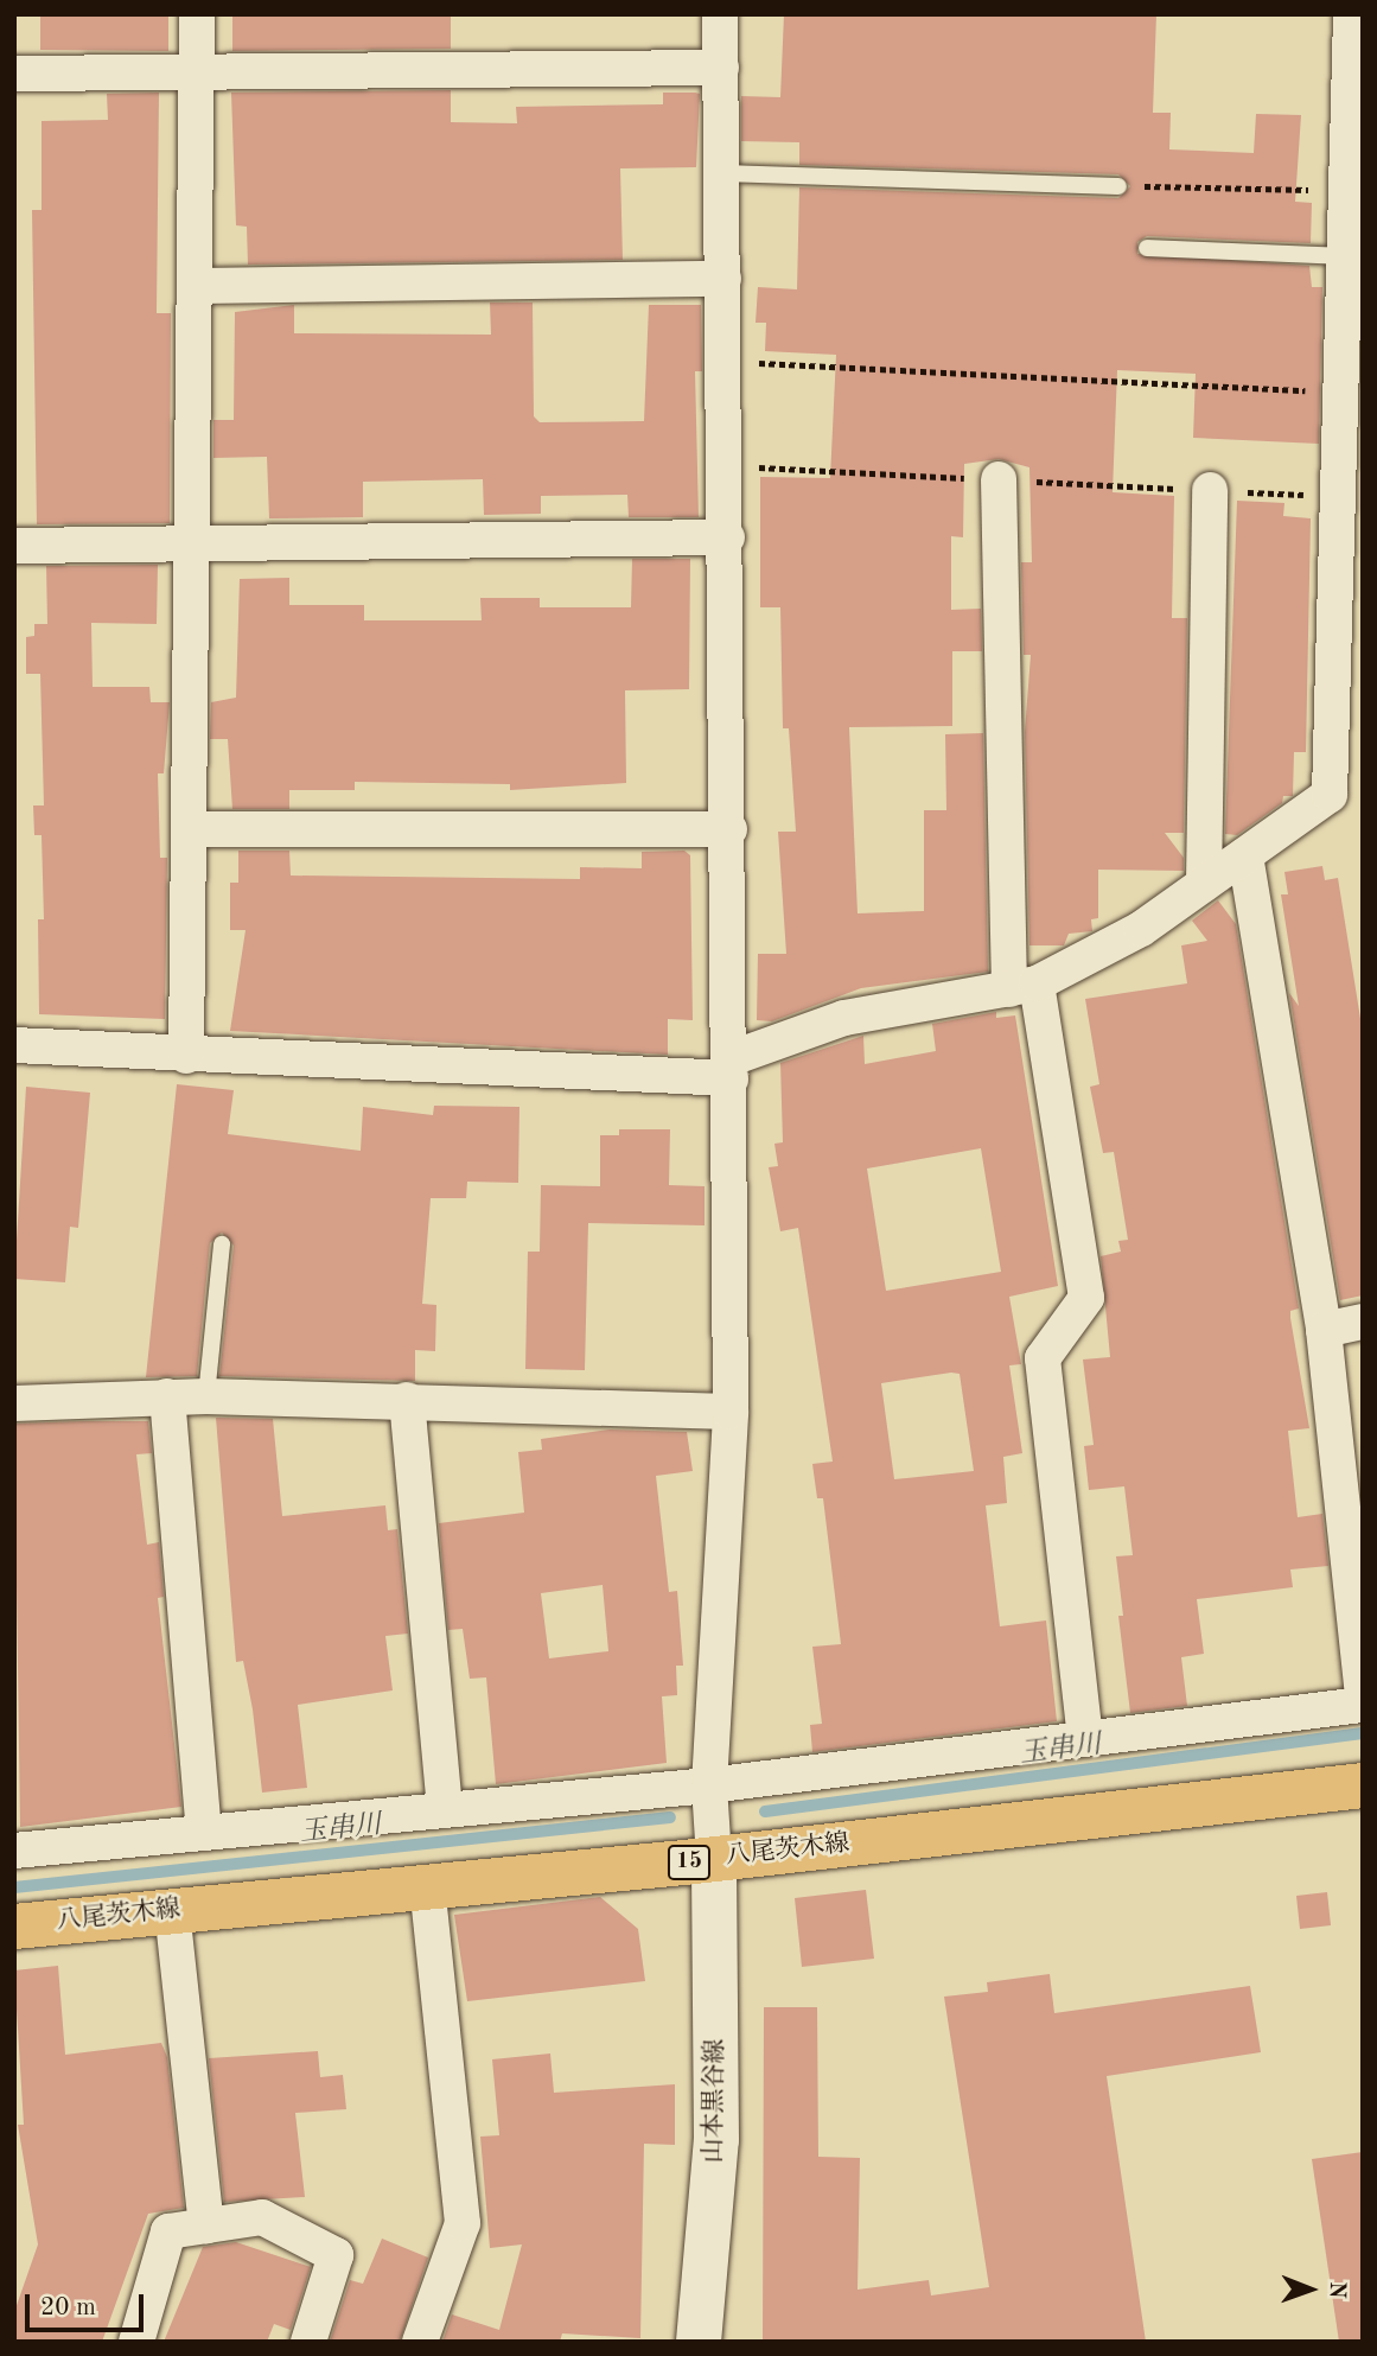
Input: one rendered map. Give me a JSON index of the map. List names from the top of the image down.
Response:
{
  "streets": {
    "main road": ["八尾茨木線", "15", "山本黒谷線"]
  },
  "crossings": [
    ["八尾茨木線", "山本黒谷線"]
  ],
  "water": ["玉串川"],
  "scale_bar": "20 m",
  "north": "right"
}
